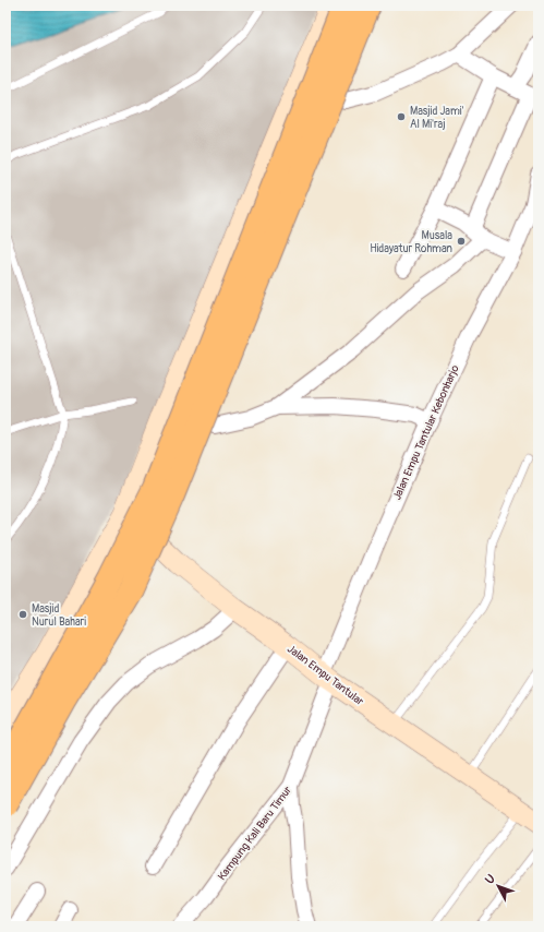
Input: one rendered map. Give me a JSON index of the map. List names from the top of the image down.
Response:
{
  "streets": {
    "street": ["Jalan Empu Tantular Kebonharjo", "Jalan Empu Tantular", "Kampung Kali Baru Timur"]
  },
  "crossings": [
    ["Jalan Empu Tantular Kebonharjo", "Jalan Empu Tantular"],
    ["Jalan Empu Tantular Kebonharjo", "Kampung Kali Baru Timur"],
    ["Jalan Empu Tantular", "Kampung Kali Baru Timur"]
  ],
  "places": ["Masjid Jami' Al Mi'raj", "Musala Hidayatur Rohman", "Masjid Nurul Bahari"],
  "north": "top left"
}
